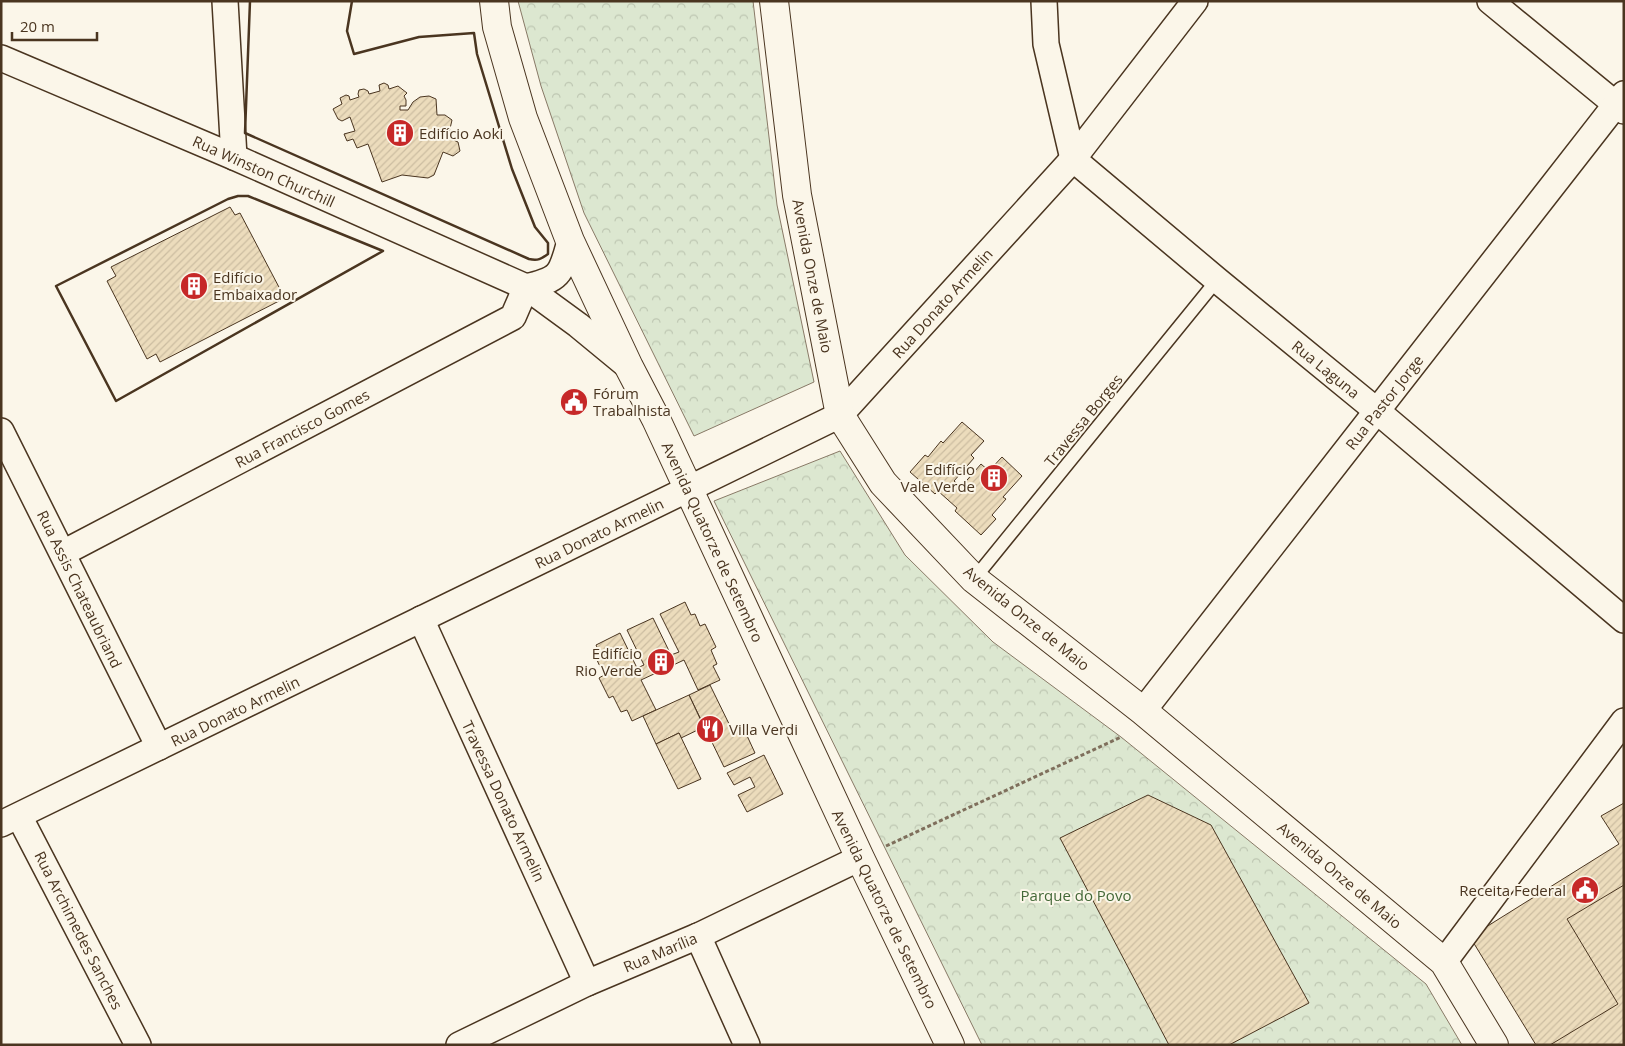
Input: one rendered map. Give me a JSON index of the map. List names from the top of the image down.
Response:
{
  "streets": {
    "street": [
      "Rua Winston Churchill",
      "Avenida Onze de Maio",
      "Rua Donato Armelin",
      "Rua Laguna",
      "Rua Pastor Jorge",
      "Rua Francisco Gomes",
      "Avenida Quatorze de Setembro",
      "Rua Assis Chateaubriand",
      "Travessa Donato Armelin",
      "Rua Archimedes Sanches",
      "Rua Marília"
    ],
    "lane": ["Travessa Borges"]
  },
  "crossings": [
    ["Rua Winston Churchill", "Rua Francisco Gomes"],
    ["Rua Winston Churchill", "Avenida Quatorze de Setembro"],
    ["Avenida Onze de Maio", "Rua Donato Armelin"],
    ["Avenida Onze de Maio", "Rua Pastor Jorge"],
    ["Avenida Onze de Maio", "Travessa Borges"],
    ["Rua Donato Armelin", "Rua Laguna"],
    ["Rua Donato Armelin", "Avenida Quatorze de Setembro"],
    ["Rua Donato Armelin", "Rua Assis Chateaubriand"],
    ["Rua Donato Armelin", "Travessa Donato Armelin"],
    ["Rua Donato Armelin", "Rua Archimedes Sanches"],
    ["Rua Laguna", "Rua Pastor Jorge"],
    ["Rua Laguna", "Travessa Borges"],
    ["Rua Francisco Gomes", "Rua Assis Chateaubriand"],
    ["Avenida Quatorze de Setembro", "Rua Marília"],
    ["Travessa Donato Armelin", "Rua Marília"]
  ],
  "parks": ["Parque do Povo"],
  "places": {
    "building": [
      "Edifício Aoki",
      "Edifício Embaixador",
      "Edifício Vale Verde",
      "Edifício Rio Verde"
    ],
    "public building": ["Fórum Trabalhista", "Receita Federal"],
    "restaurant": ["Villa Verdi"]
  },
  "scale_bar": "20 m"
}
